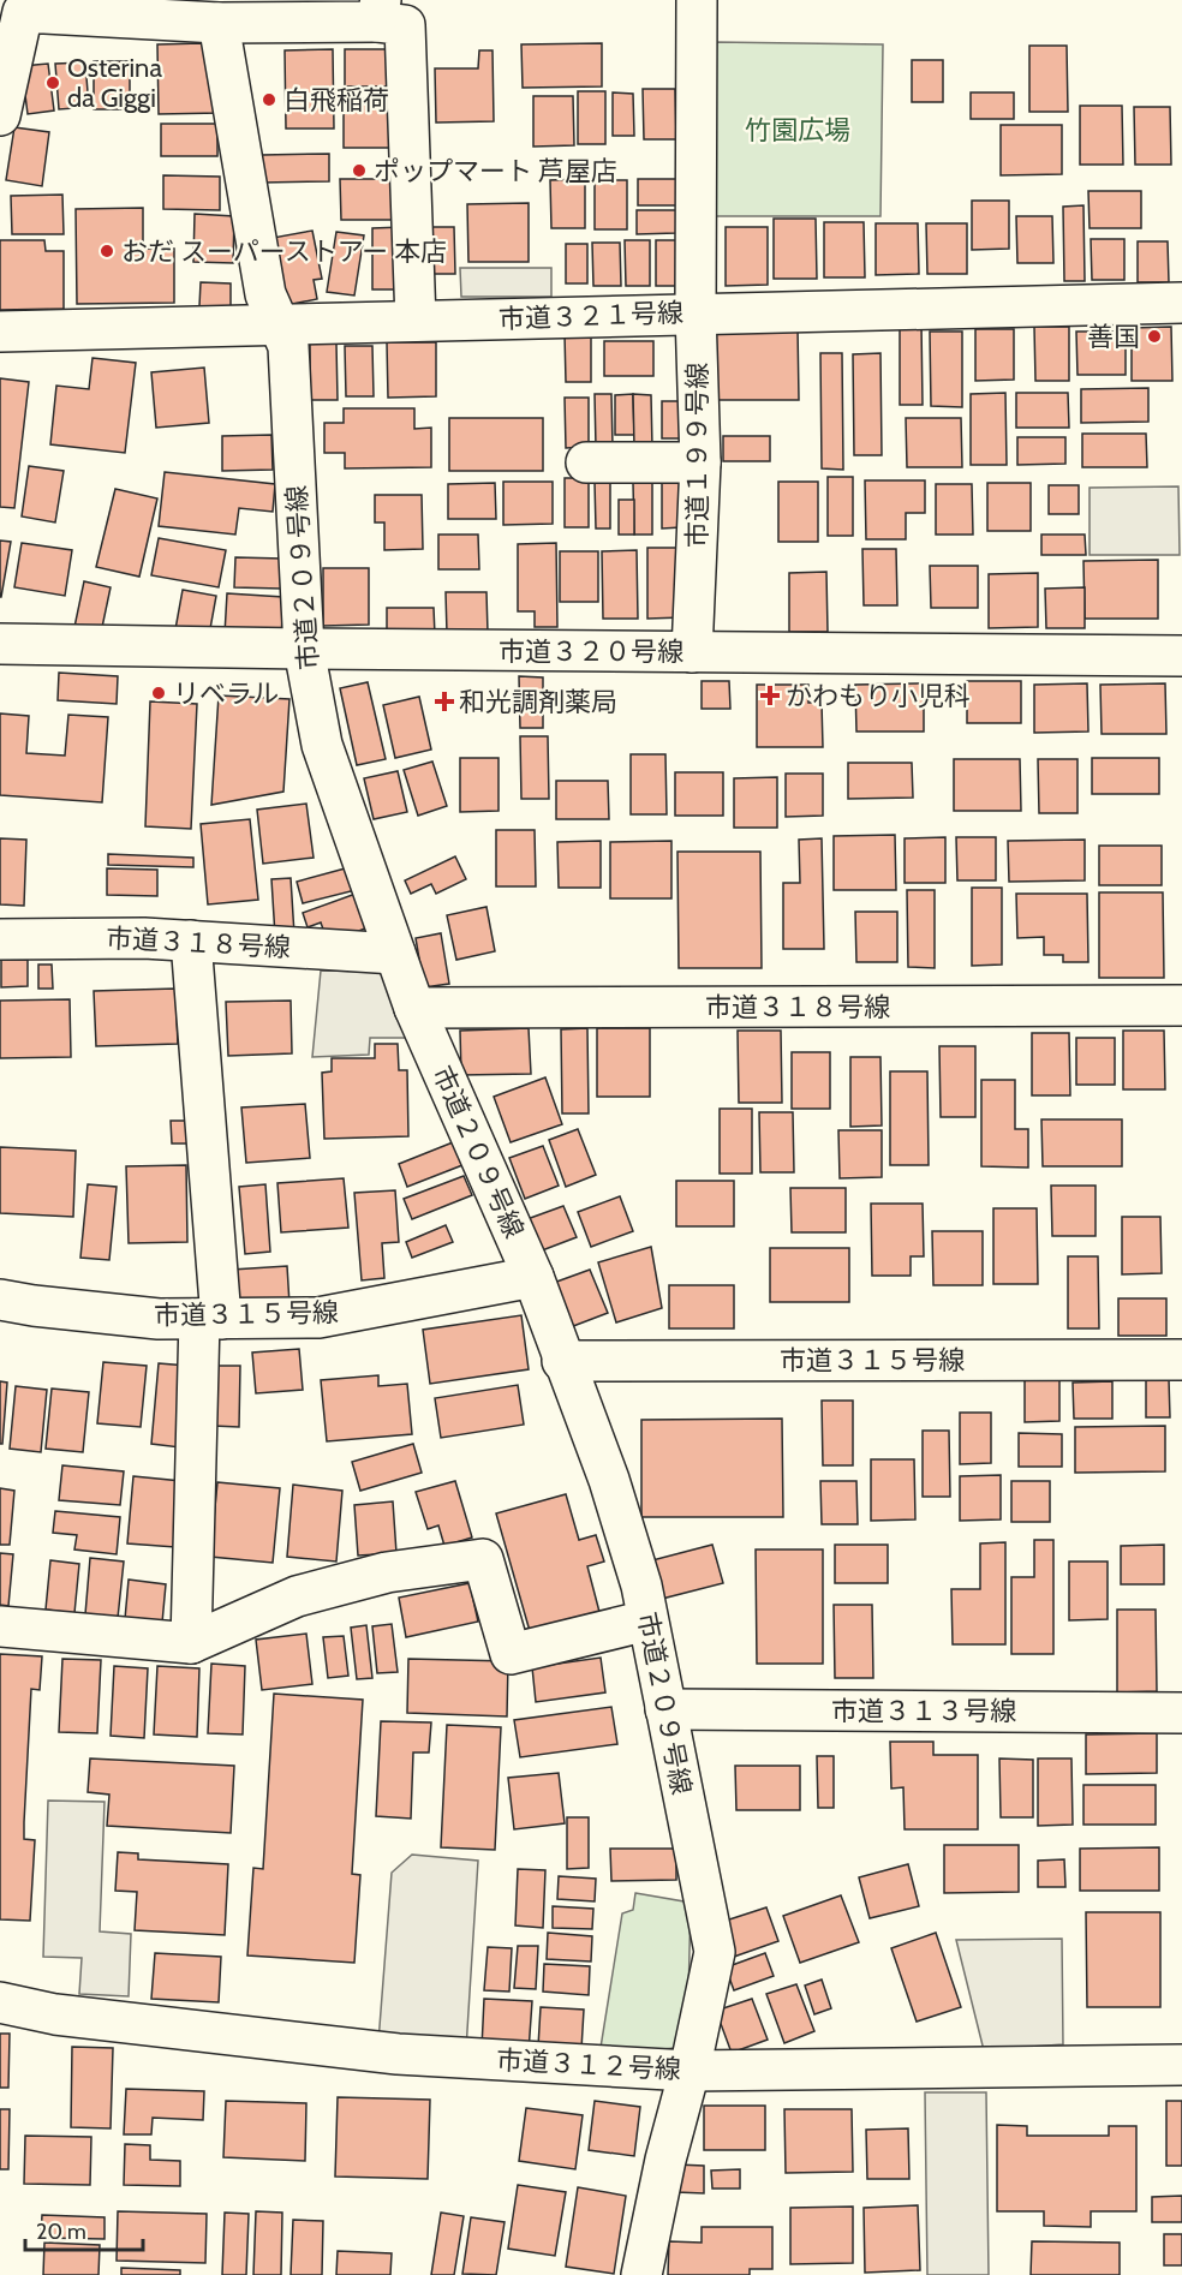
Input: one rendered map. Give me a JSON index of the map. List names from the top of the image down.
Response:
{
  "streets": {
    "street": [
      "市道３２１号線",
      "市道１９９号線",
      "市道２０９号線",
      "市道３２０号線",
      "市道３１８号線",
      "市道３１５号線",
      "市道３１３号線",
      "市道３１２号線"
    ]
  },
  "crossings": [
    ["市道３２１号線", "市道１９９号線"],
    ["市道３２１号線", "市道２０９号線"],
    ["市道１９９号線", "市道３２０号線"],
    ["市道２０９号線", "市道３２０号線"],
    ["市道２０９号線", "市道３１８号線"],
    ["市道２０９号線", "市道３１５号線"],
    ["市道２０９号線", "市道３１３号線"],
    ["市道２０９号線", "市道３１２号線"]
  ],
  "parks": ["竹園広場"],
  "places": {
    "other": [
      "Osterina da Giggi",
      "白飛稲荷",
      "ポップマート 芦屋店",
      "おだ スーパーストアー 本店",
      "善国",
      "リベラル"
    ],
    "health": ["かわもり小児科", "和光調剤薬局"]
  },
  "scale_bar": "20 m"
}
